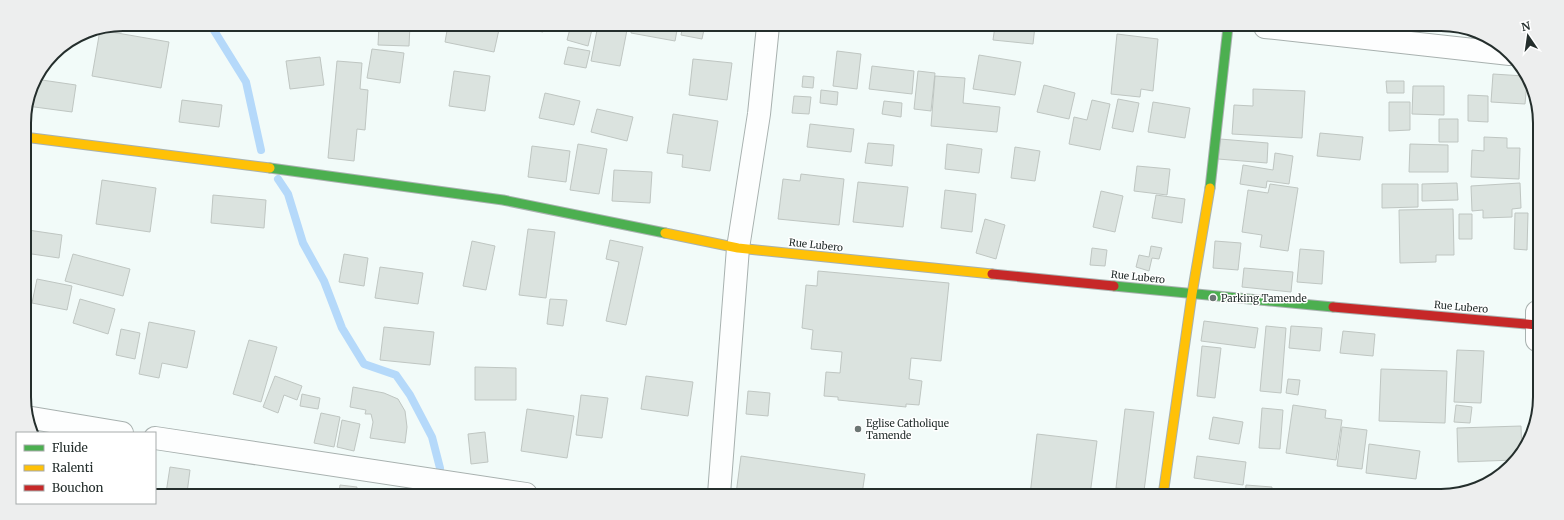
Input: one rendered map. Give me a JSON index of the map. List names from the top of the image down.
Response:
{
  "streets": {
    "street": ["Rue Lubero"]
  },
  "places": ["Parking Tamende", "Eglise Catholique Tamende"],
  "legend": ["Fluide", "Ralenti", "Bouchon"],
  "north": "top"
}
